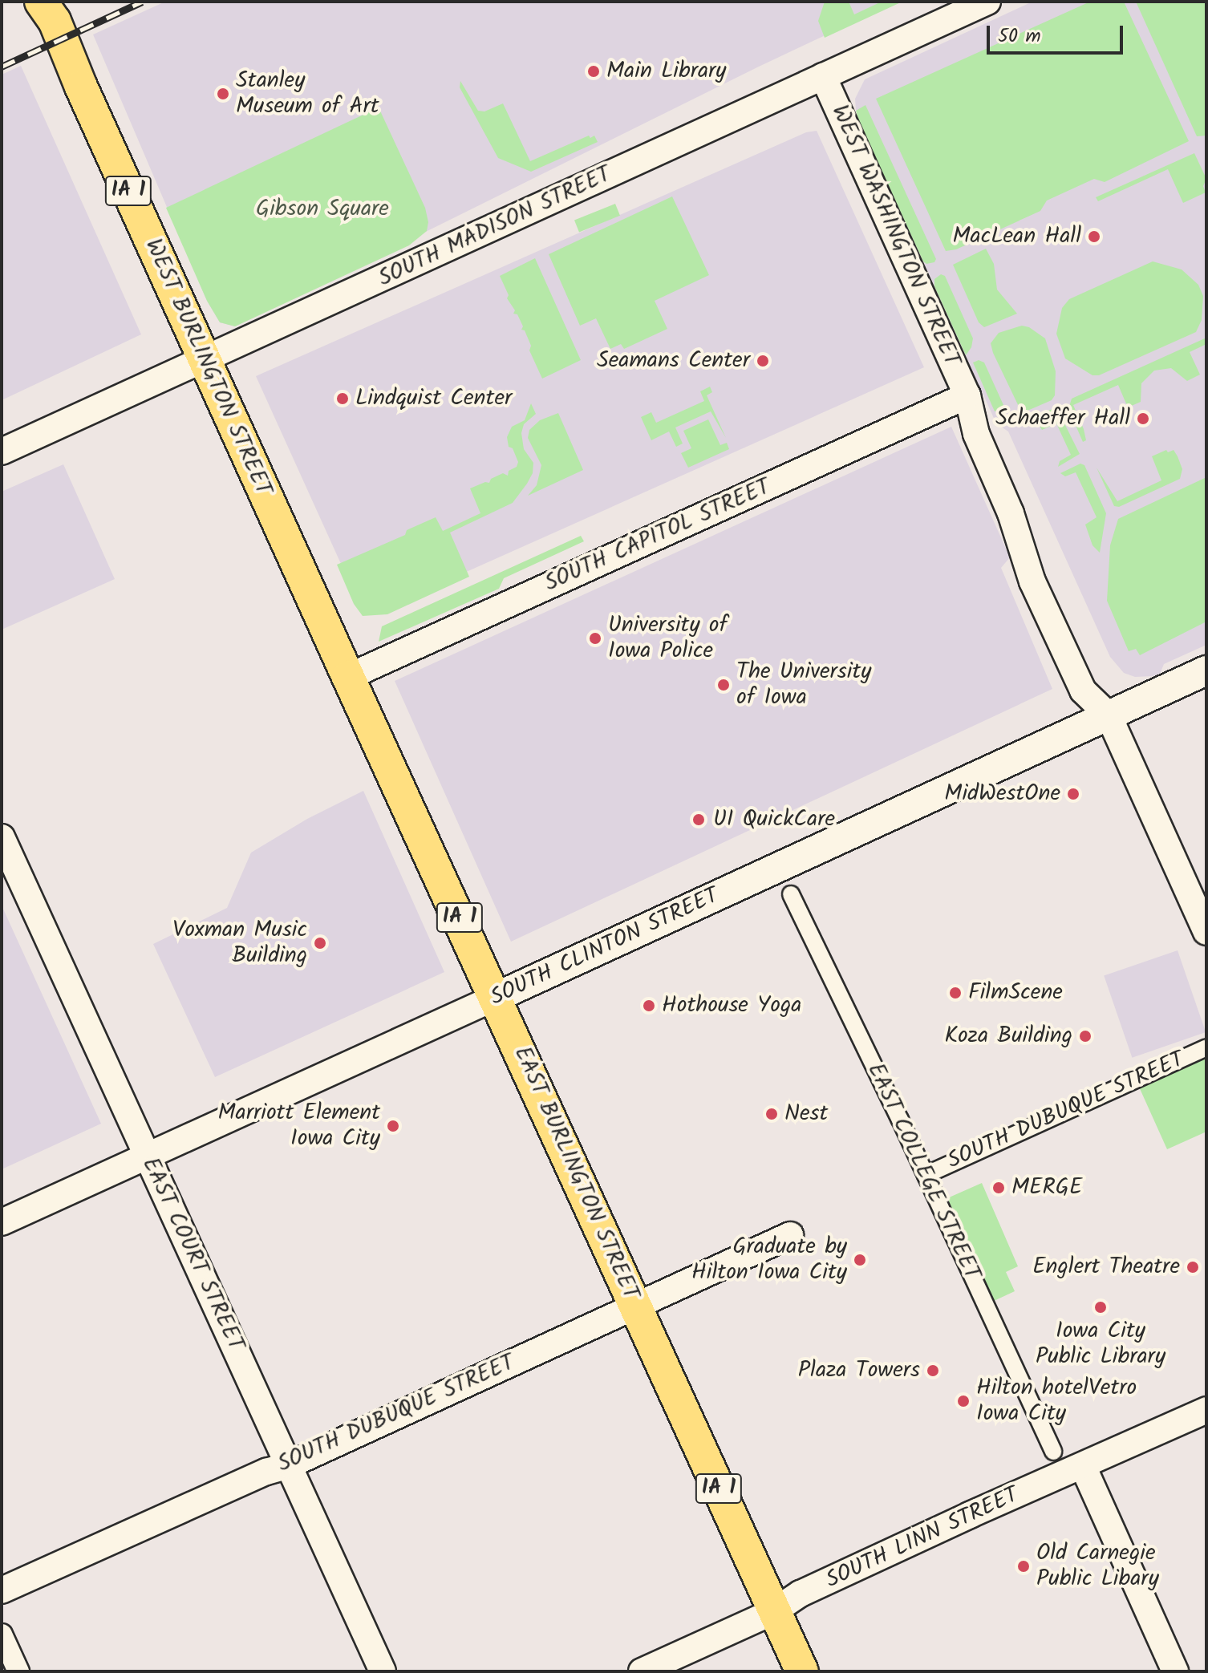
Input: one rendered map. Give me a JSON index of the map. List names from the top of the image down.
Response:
{
  "streets": {
    "main road": [
      "IA 1",
      "WEST BURLINGTON STREET",
      "SOUTH CLINTON STREET",
      "EAST BURLINGTON STREET"
    ],
    "street": [
      "SOUTH MADISON STREET",
      "WEST WASHINGTON STREET",
      "SOUTH CAPITOL STREET",
      "SOUTH DUBUQUE STREET",
      "EAST COLLEGE STREET",
      "EAST COURT STREET",
      "SOUTH LINN STREET"
    ]
  },
  "crossings": [
    ["SOUTH MADISON STREET", "WEST WASHINGTON STREET"],
    ["SOUTH MADISON STREET", "WEST BURLINGTON STREET"],
    ["WEST WASHINGTON STREET", "SOUTH CAPITOL STREET"],
    ["WEST WASHINGTON STREET", "SOUTH CLINTON STREET"],
    ["WEST BURLINGTON STREET", "SOUTH CAPITOL STREET"],
    ["WEST BURLINGTON STREET", "EAST BURLINGTON STREET"],
    ["SOUTH CAPITOL STREET", "EAST BURLINGTON STREET"],
    ["SOUTH CLINTON STREET", "EAST BURLINGTON STREET"],
    ["SOUTH CLINTON STREET", "EAST COURT STREET"],
    ["SOUTH DUBUQUE STREET", "EAST COLLEGE STREET"],
    ["SOUTH DUBUQUE STREET", "EAST BURLINGTON STREET"],
    ["SOUTH DUBUQUE STREET", "EAST COURT STREET"],
    ["EAST BURLINGTON STREET", "SOUTH LINN STREET"]
  ],
  "parks": ["Gibson Square"],
  "places": [
    "Main Library",
    "Stanley Museum of Art",
    "MacLean Hall",
    "Seamans Center",
    "Lindquist Center",
    "Schaeffer Hall",
    "University of Iowa Police",
    "The University of Iowa",
    "MidWestOne",
    "UI QuickCare",
    "Voxman Music Building",
    "FilmScene",
    "Hothouse Yoga",
    "Koza Building",
    "Nest",
    "Marriott Element Iowa City",
    "MERGE",
    "Graduate by Hilton Iowa City",
    "Englert Theatre",
    "Iowa City Public Library",
    "Plaza Towers",
    "Hilton hotelVetro Iowa City",
    "Old Carnegie Public Libary"
  ],
  "scale_bar": "50 m"
}
